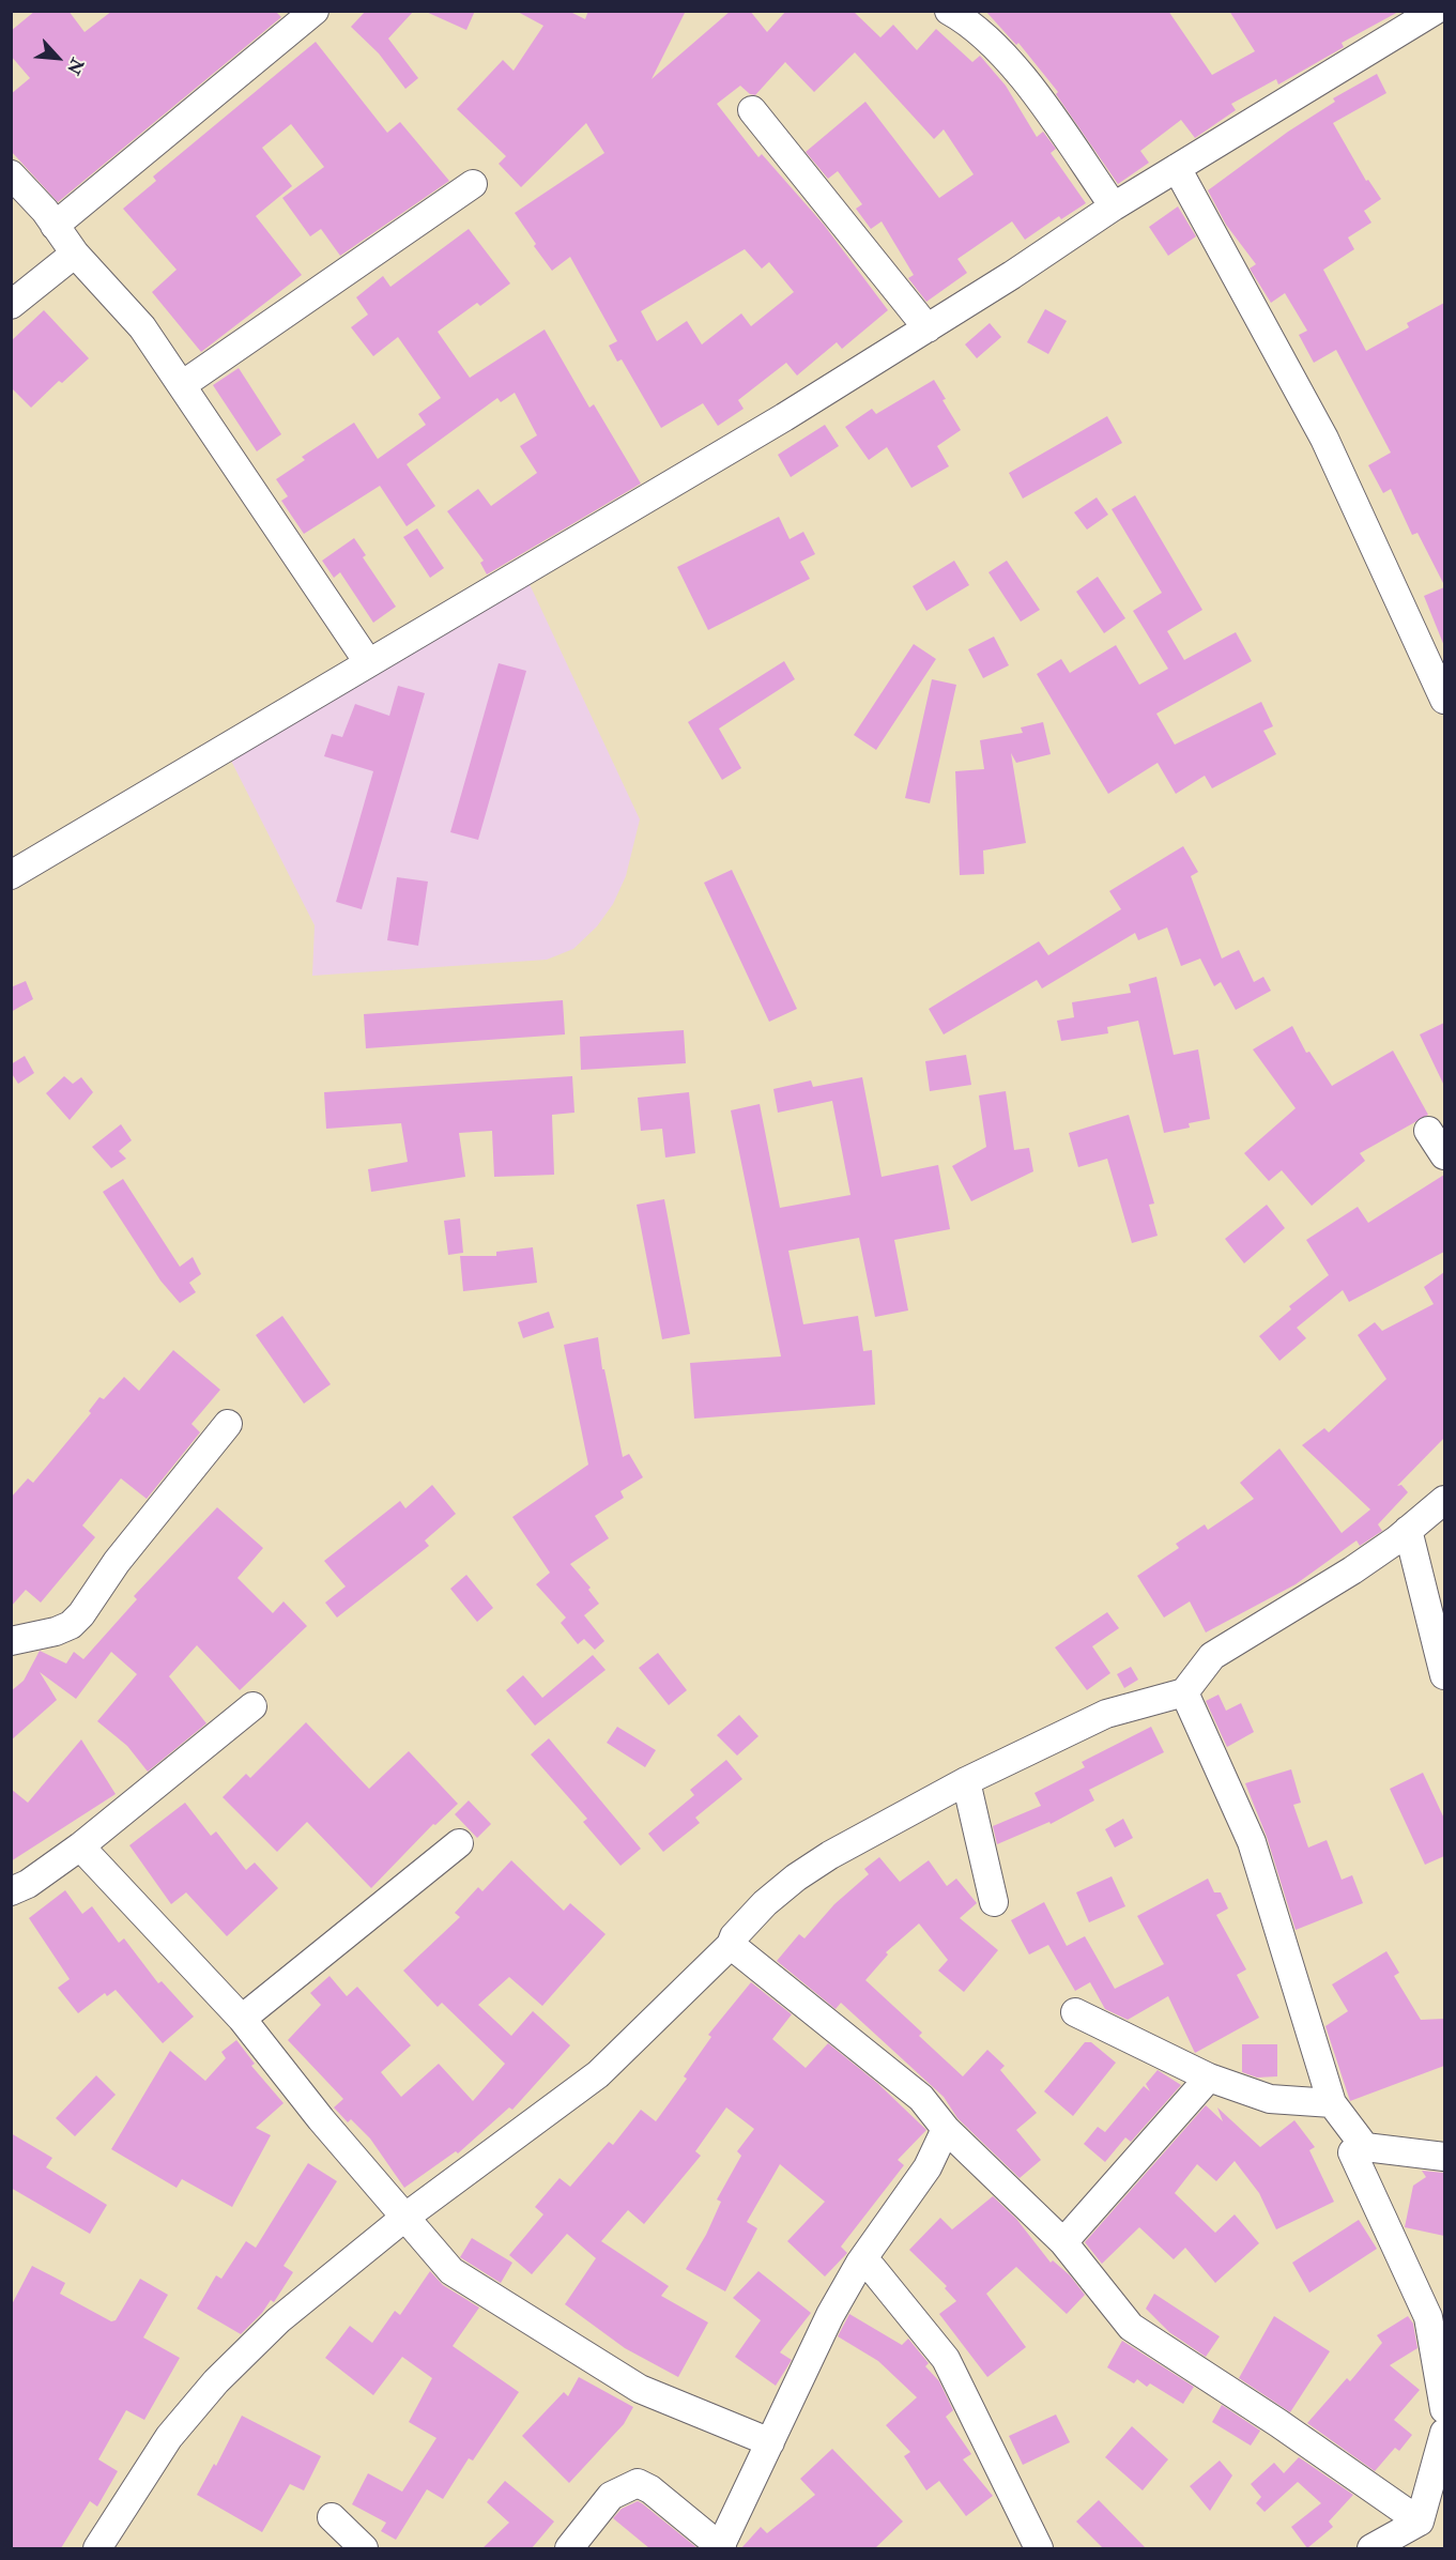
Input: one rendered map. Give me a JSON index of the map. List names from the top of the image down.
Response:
{
  "north": "bottom right"
}
